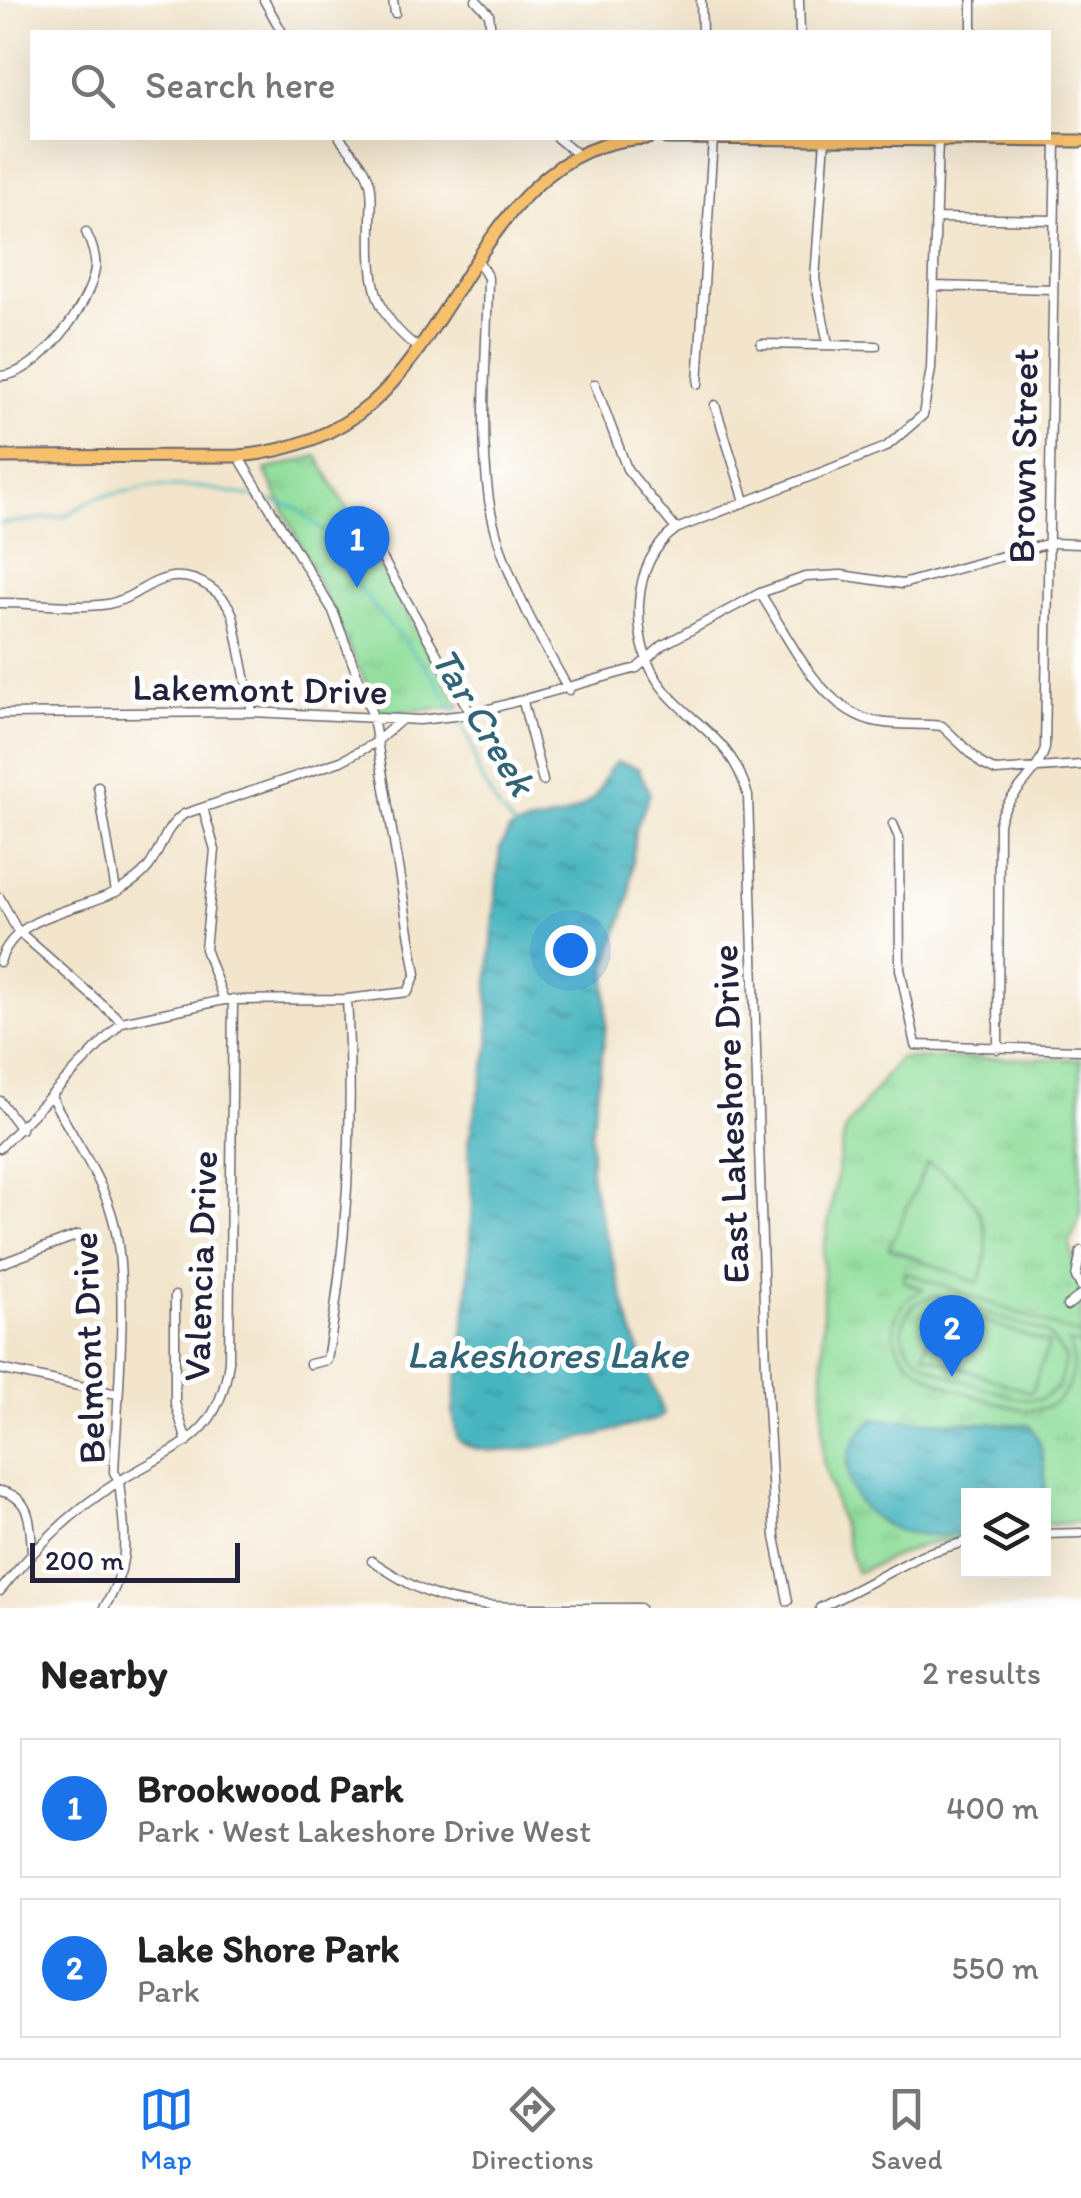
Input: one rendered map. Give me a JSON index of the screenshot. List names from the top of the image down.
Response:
{
  "streets": {
    "street": [
      "Brown Street",
      "Lakemont Drive",
      "East Lakeshore Drive",
      "Valencia Drive",
      "Belmont Drive"
    ]
  },
  "crossings": [
    ["Brown Street", "Lakemont Drive"],
    ["Lakemont Drive", "East Lakeshore Drive"],
    ["Valencia Drive", "Belmont Drive"]
  ],
  "water": ["Tar Creek", "Lakeshores Lake"],
  "scale_bar": "200 m",
  "page": {
    "search": "Search here",
    "pins": ["1", "2"],
    "scale": "200 m",
    "heading": ["Nearby", "2 results"],
    "list": [
      {
        "mark": "1",
        "name": "Brookwood Park",
        "note": "Park · West Lakeshore Drive West",
        "value": "400 m"
      },
      {
        "mark": "2",
        "name": "Lake Shore Park",
        "note": "Park",
        "value": "550 m"
      }
    ],
    "nav": ["Map", "Directions", "Saved"]
  }
}
